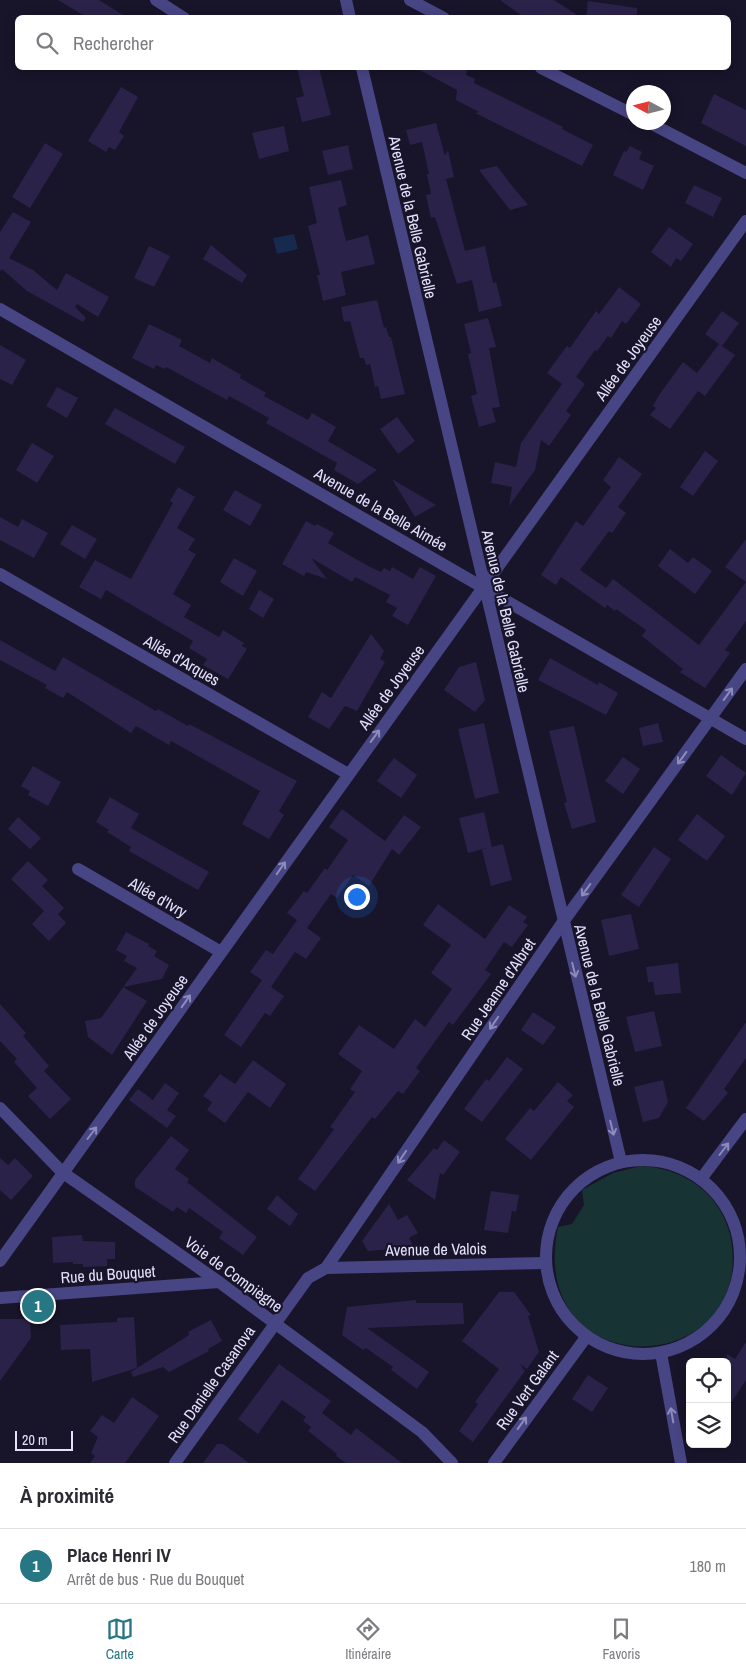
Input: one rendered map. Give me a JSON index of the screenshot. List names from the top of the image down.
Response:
{
  "streets": {
    "street": [
      "Avenue de la Belle Gabrielle",
      "Allée de Joyeuse",
      "Avenue de la Belle Aimée",
      "Allée d'Arques",
      "Allée d'Ivry",
      "Rue Jeanne d'Albret",
      "Avenue de Valois",
      "Rue du Bouquet",
      "Voie de Compiègne",
      "Rue Danielle Casanova",
      "Rue Vert Galant"
    ]
  },
  "crossings": [
    ["Avenue de la Belle Gabrielle", "Allée de Joyeuse"],
    ["Avenue de la Belle Gabrielle", "Avenue de la Belle Aimée"],
    ["Avenue de la Belle Gabrielle", "Rue Jeanne d'Albret"],
    ["Allée de Joyeuse", "Avenue de la Belle Aimée"],
    ["Allée de Joyeuse", "Allée d'Arques"],
    ["Allée de Joyeuse", "Allée d'Ivry"],
    ["Allée de Joyeuse", "Voie de Compiègne"],
    ["Avenue de la Belle Aimée", "Rue Jeanne d'Albret"],
    ["Rue Jeanne d'Albret", "Avenue de Valois"],
    ["Rue Jeanne d'Albret", "Voie de Compiègne"],
    ["Rue Jeanne d'Albret", "Rue Danielle Casanova"],
    ["Rue du Bouquet", "Voie de Compiègne"],
    ["Voie de Compiègne", "Rue Danielle Casanova"]
  ],
  "one_way": ["Allée de Joyeuse", "Rue Jeanne d'Albret", "Rue Vert Galant"],
  "scale_bar": "20 m",
  "north": "left",
  "page": {
    "search": "Rechercher",
    "pins": "1",
    "scale": "20 m",
    "heading": "À proximité",
    "list": [
      {
        "mark": "1",
        "name": "Place Henri IV",
        "note": "Arrêt de bus · Rue du Bouquet",
        "value": "180 m"
      }
    ],
    "nav": ["Carte", "Itinéraire", "Favoris"]
  }
}
